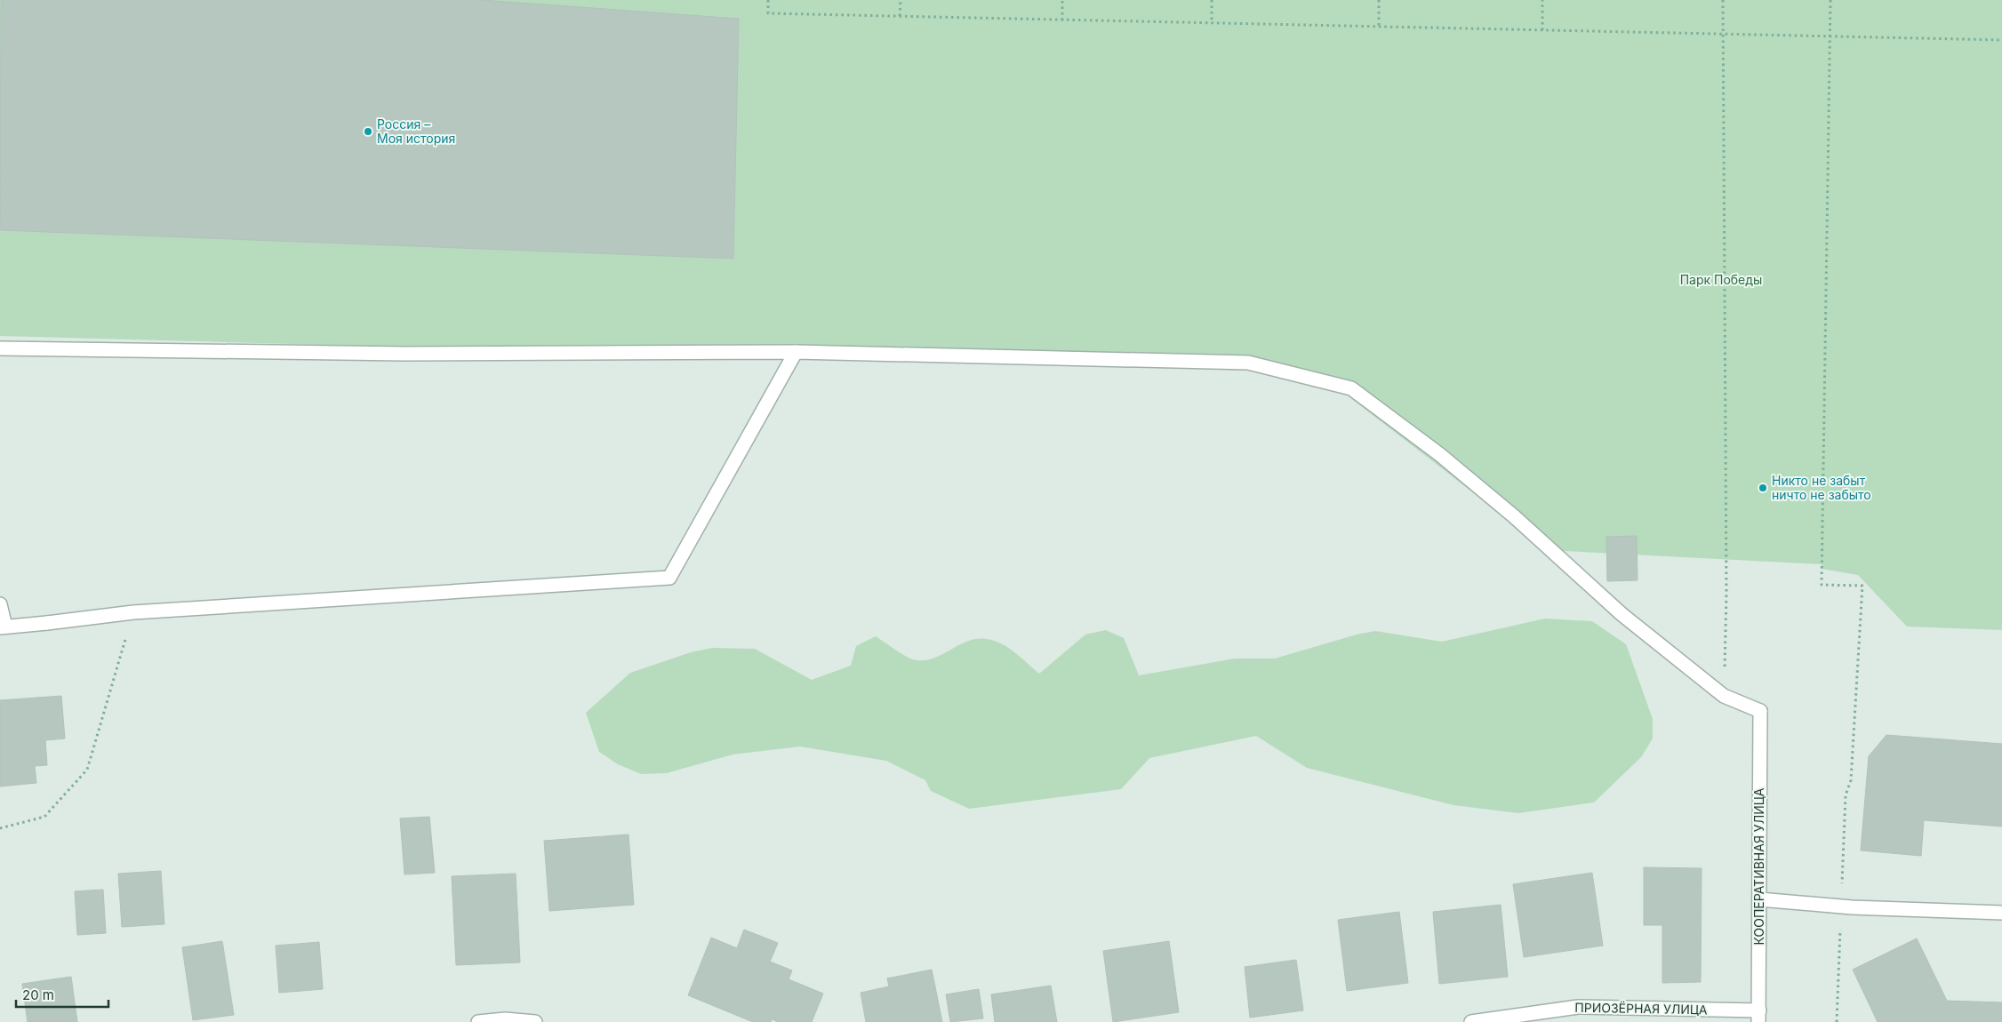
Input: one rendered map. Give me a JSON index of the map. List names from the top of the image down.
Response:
{
  "streets": {
    "street": ["КООПЕРАТИВНАЯ УЛИЦА", "ПРИОЗЁРНАЯ УЛИЦА"]
  },
  "crossings": [
    ["КООПЕРАТИВНАЯ УЛИЦА", "ПРИОЗЁРНАЯ УЛИЦА"]
  ],
  "parks": ["Парк Победы"],
  "places": ["Россия – Моя история", "Никто не забыт ничто не забыто"],
  "scale_bar": "20 m"
}
